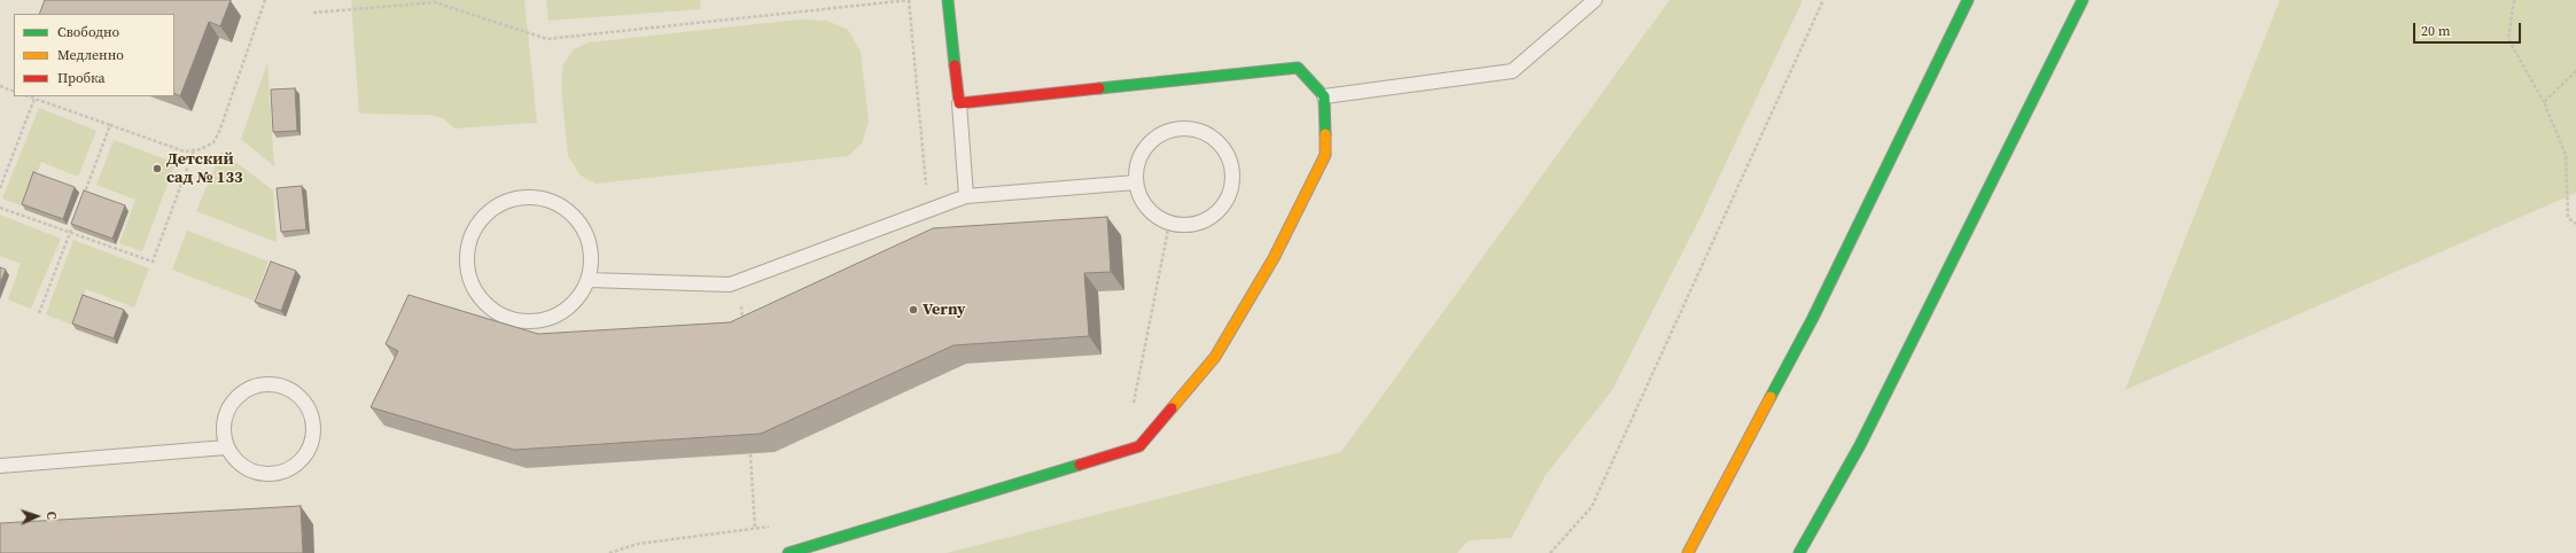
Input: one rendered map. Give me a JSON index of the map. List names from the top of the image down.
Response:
{
  "places": ["Детский сад № 133", "Verny"],
  "legend": ["Свободно", "Медленно", "Пробка"],
  "scale_bar": "20 m",
  "north": "right"
}
